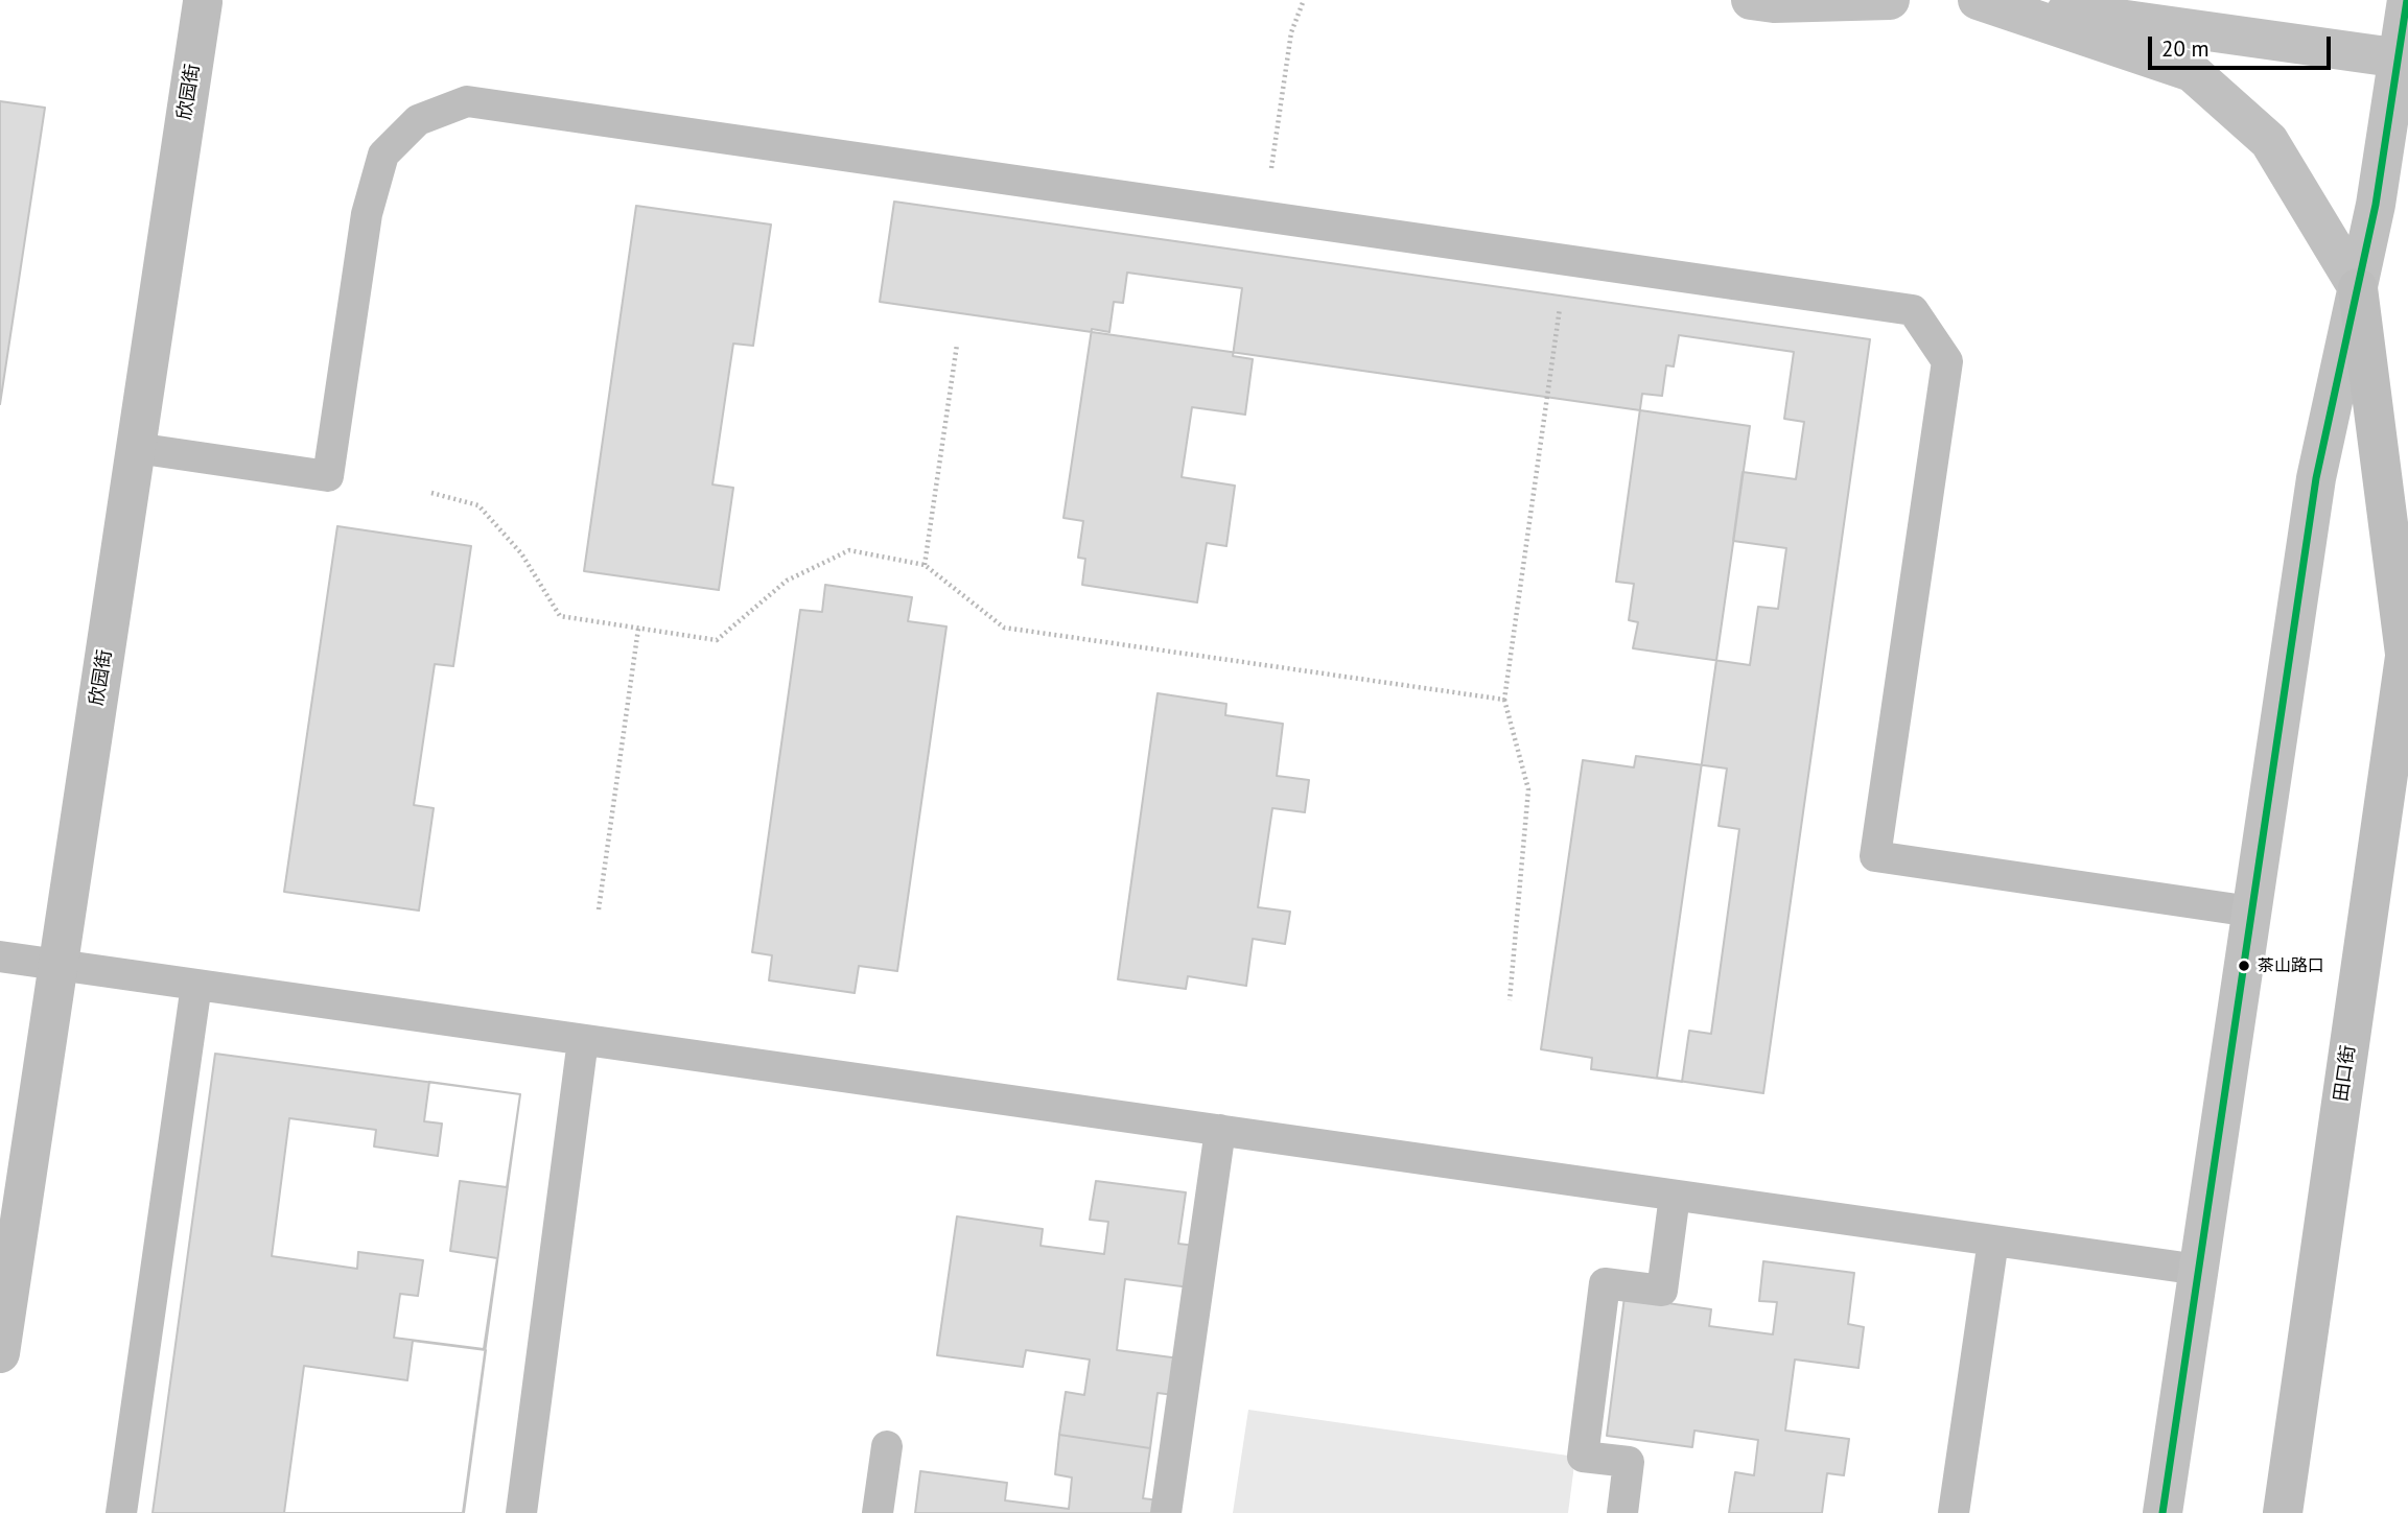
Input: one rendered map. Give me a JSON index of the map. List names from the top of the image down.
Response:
{
  "streets": {
    "street": ["欣园街", "田口街"]
  },
  "places": ["茶山路口"],
  "scale_bar": "20 m"
}
